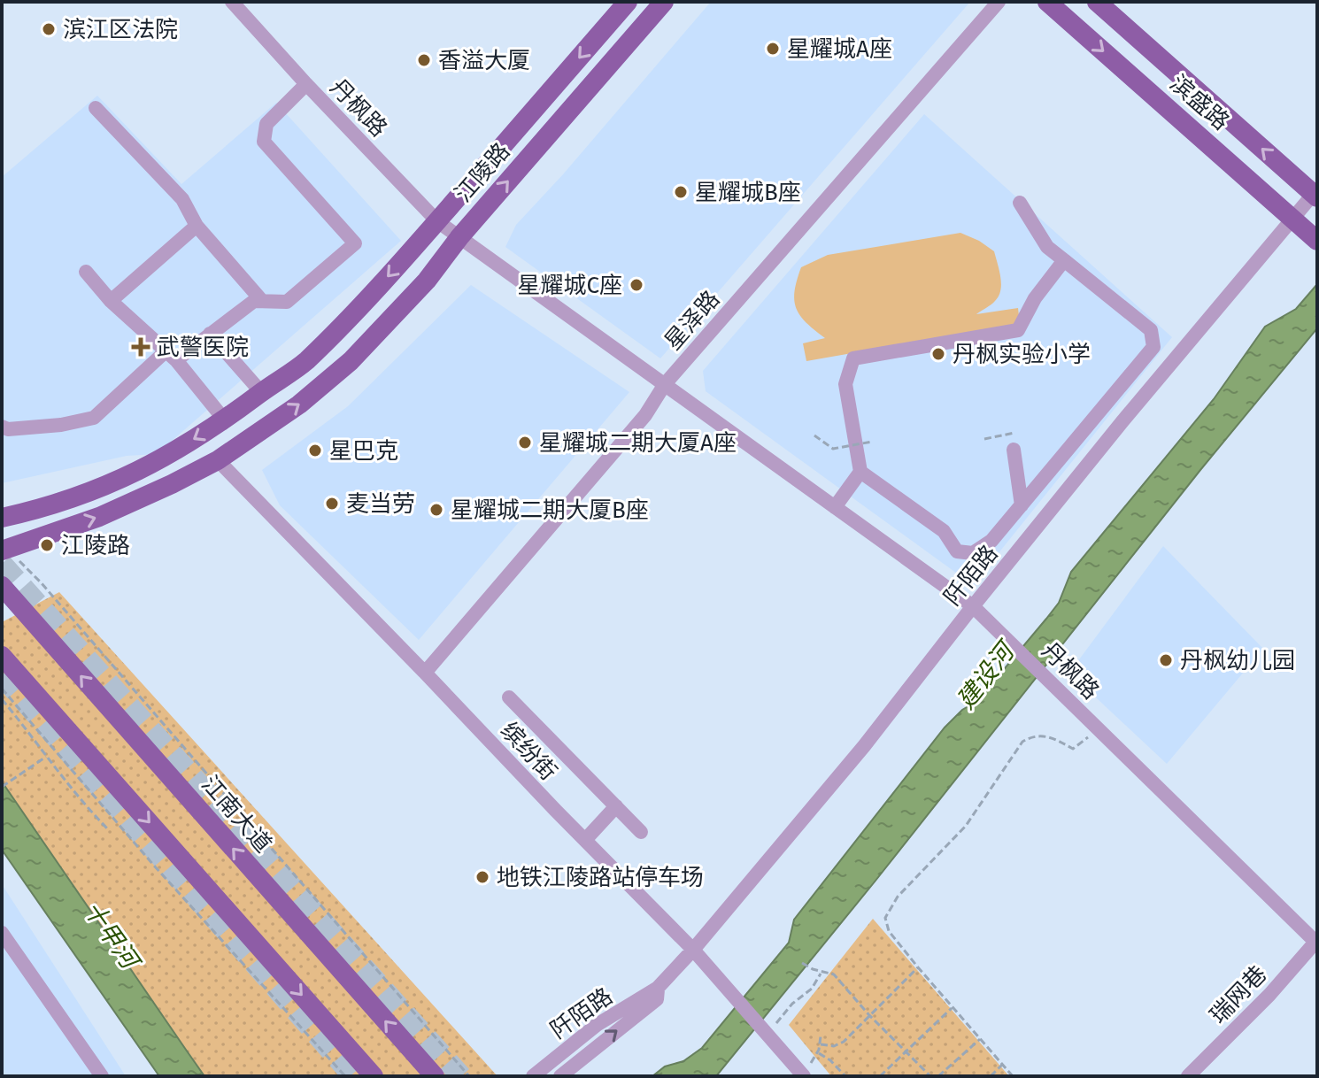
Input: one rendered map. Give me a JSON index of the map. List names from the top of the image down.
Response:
{
  "streets": {
    "main road": ["滨盛路", "江陵路", "江南大道"],
    "street": [
      "丹枫路",
      "星泽路",
      "阡陌路",
      "缤纷街",
      "瑞网巷"
    ]
  },
  "crossings": [
    ["滨盛路", "阡陌路"],
    ["丹枫路", "江陵路"],
    ["丹枫路", "星泽路"],
    ["丹枫路", "阡陌路"],
    ["丹枫路", "瑞网巷"],
    ["江陵路", "缤纷街"],
    ["星泽路", "缤纷街"],
    ["阡陌路", "缤纷街"]
  ],
  "water": ["建设河", "十甲河"],
  "places": {
    "other": [
      "滨江区法院",
      "星耀城A座",
      "香溢大厦",
      "星耀城B座",
      "星耀城C座",
      "丹枫实验小学",
      "星耀城二期大厦A座",
      "星巴克",
      "麦当劳",
      "星耀城二期大厦B座",
      "江陵路",
      "丹枫幼儿园",
      "地铁江陵路站停车场"
    ],
    "health": ["武警医院"]
  }
}
